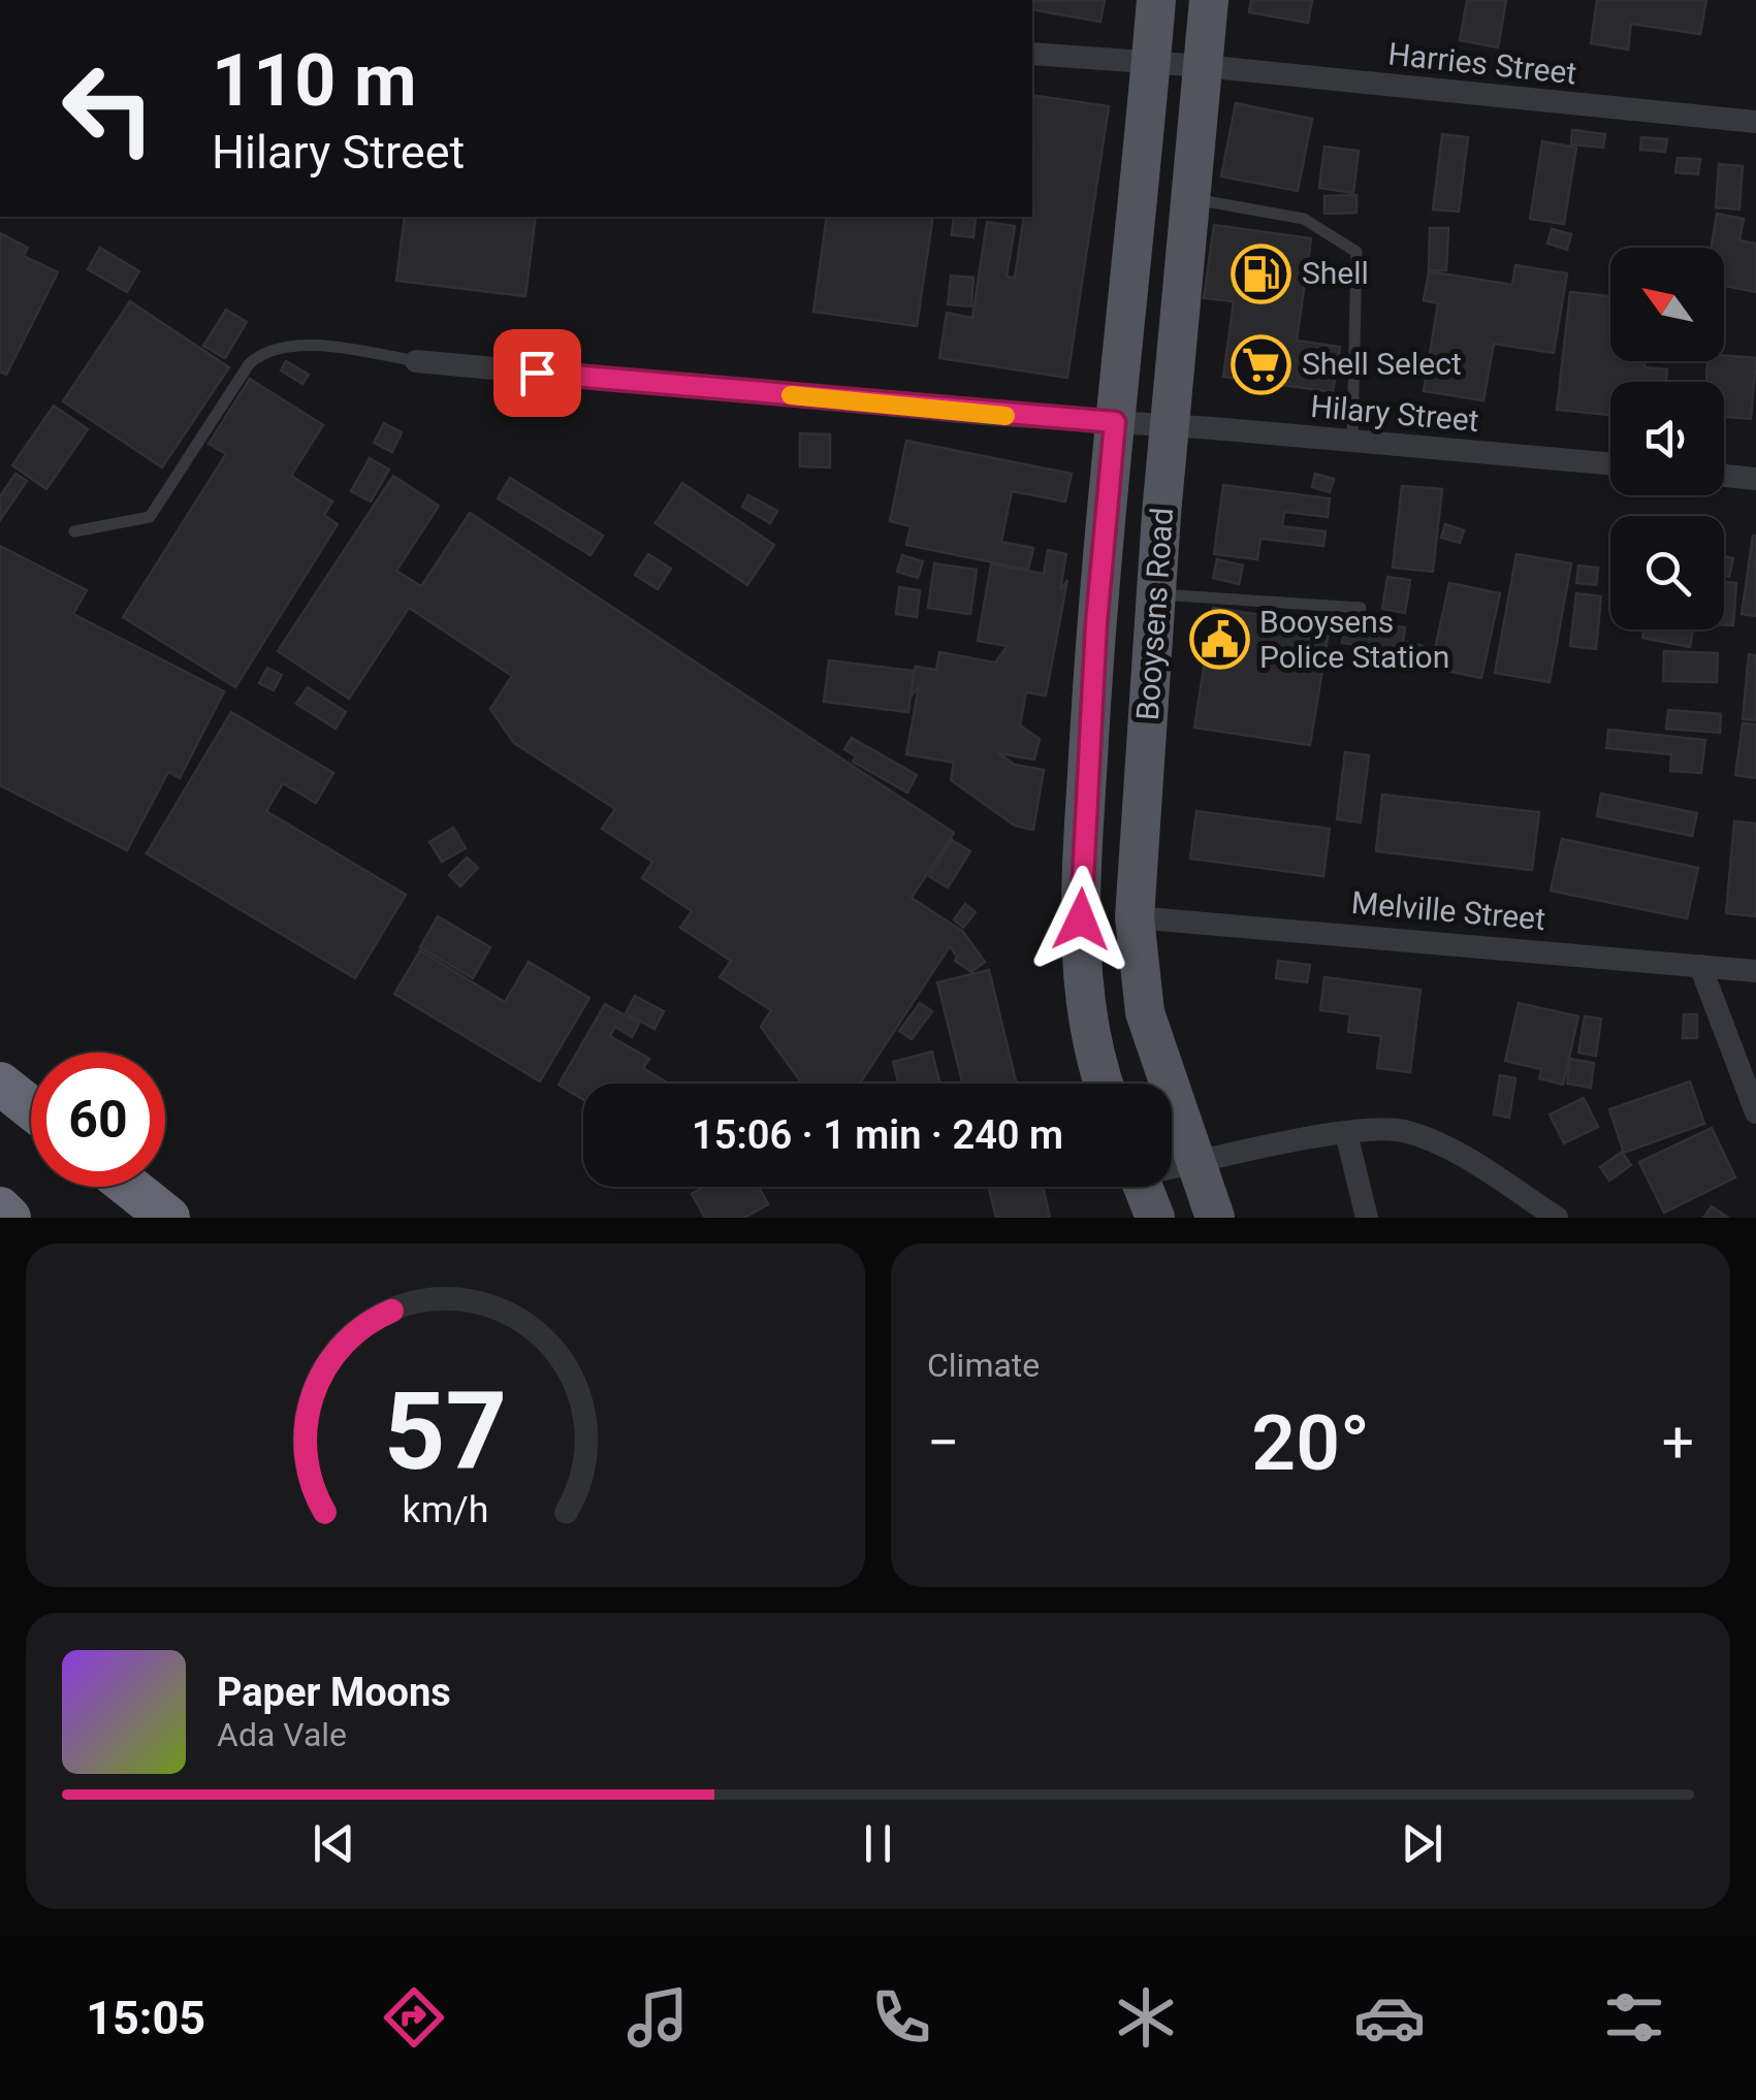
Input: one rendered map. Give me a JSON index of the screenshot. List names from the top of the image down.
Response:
{
  "streets": {
    "main road": ["Booysens Road"],
    "street": ["Harries Street", "Hilary Street", "Melville Street"]
  },
  "crossings": [
    ["Harries Street", "Booysens Road"],
    ["Hilary Street", "Booysens Road"],
    ["Booysens Road", "Melville Street"]
  ],
  "places": {
    "fuel station": ["Shell"],
    "supermarket": ["Shell Select"],
    "public building": ["Booysens Police Station"]
  },
  "north": "top left",
  "page": {
    "turn": ["110 m", "Hilary Street"],
    "limit": "60",
    "trip": "15:06 · 1 min · 240 m",
    "tile": "Climate",
    "heat": ["−", "20°", "+"],
    "song": ["Paper Moons", "Ada Vale"],
    "tabs": "15:05",
    "gauge": ["57", "km/h"]
  }
}
